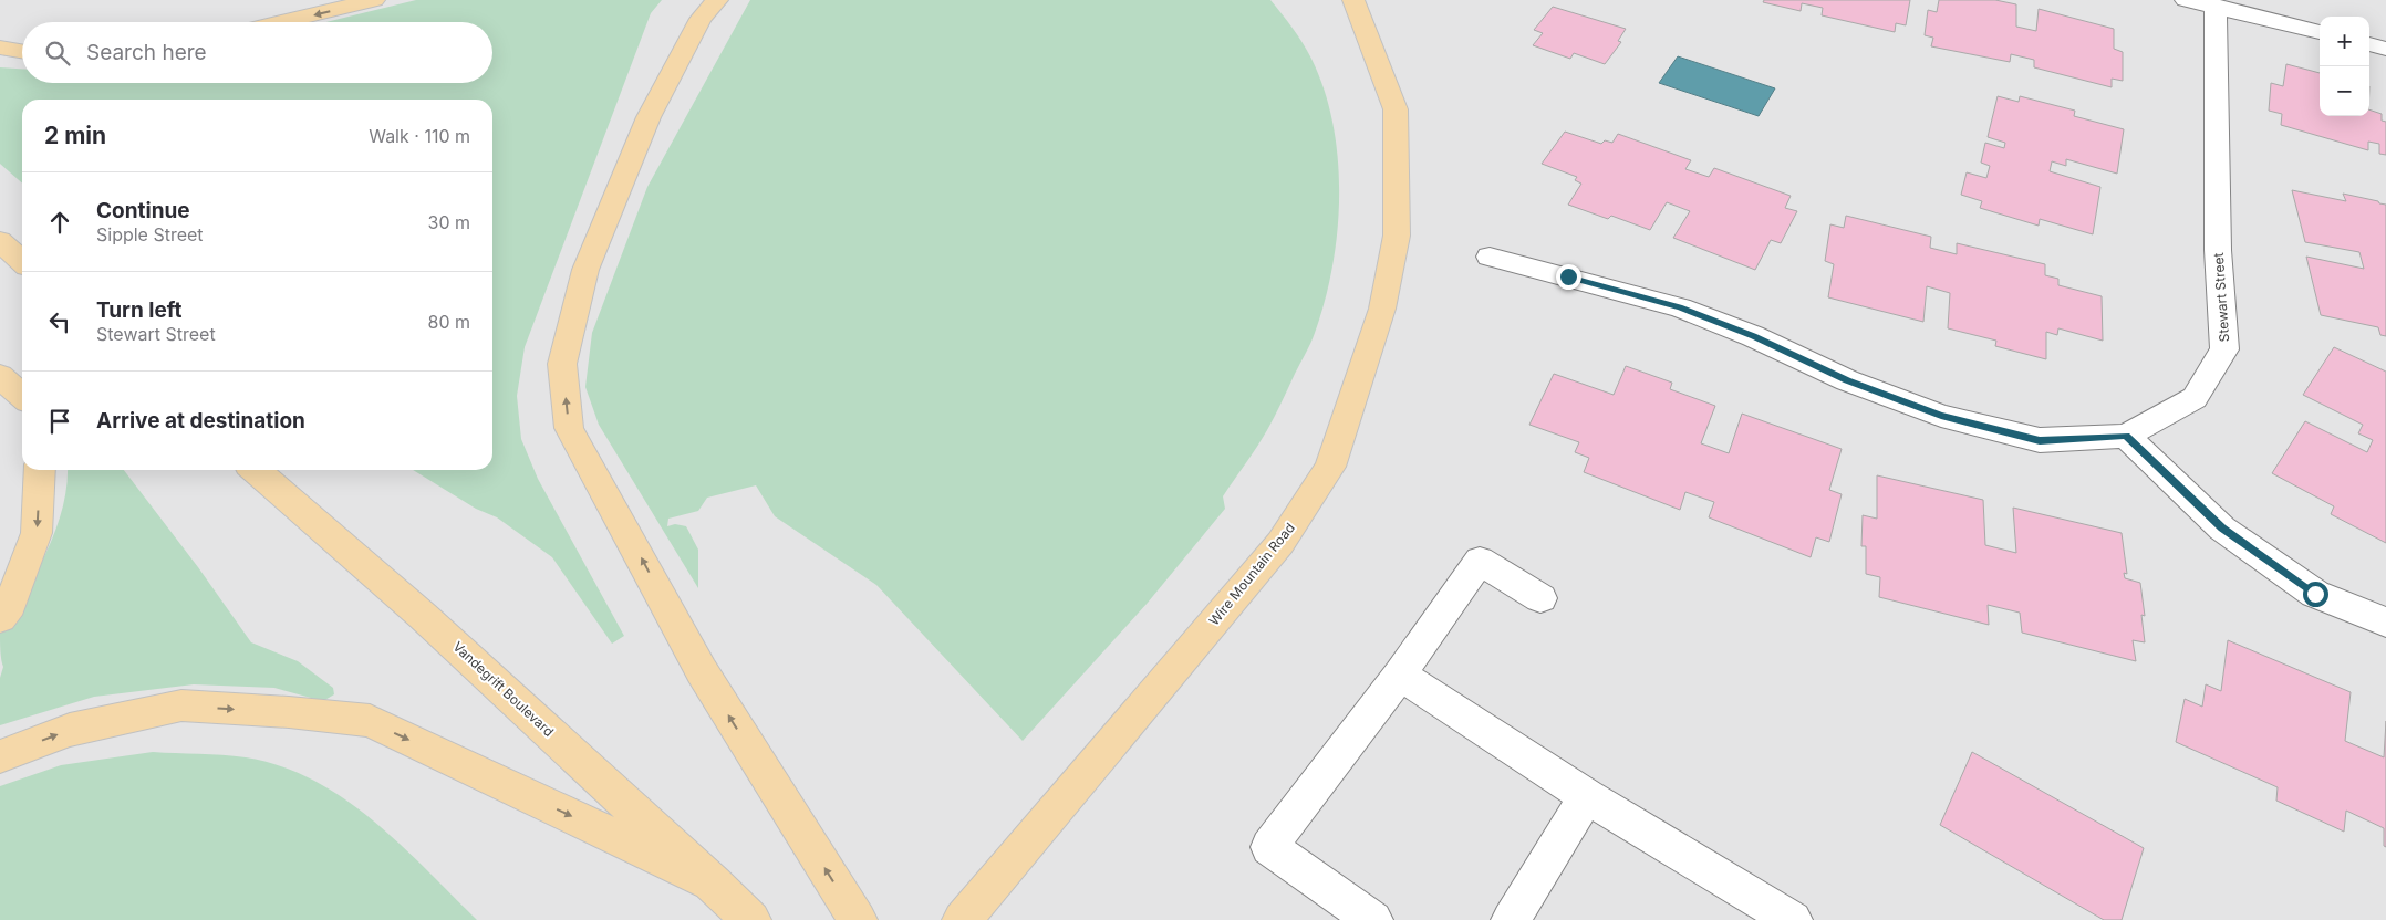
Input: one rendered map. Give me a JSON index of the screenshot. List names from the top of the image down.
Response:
{
  "streets": {
    "main road": ["Wire Mountain Road", "Vandegrift Boulevard"],
    "street": ["Stewart Street"]
  },
  "page": {
    "map_buttons": ["+", "−"],
    "search": "Search here",
    "heading": ["2 min", "Walk · 110 m"],
    "list": [
      ["Continue", "Sipple Street", "30 m"],
      ["Turn left", "Stewart Street", "80 m"],
      "Arrive at destination"
    ]
  }
}
